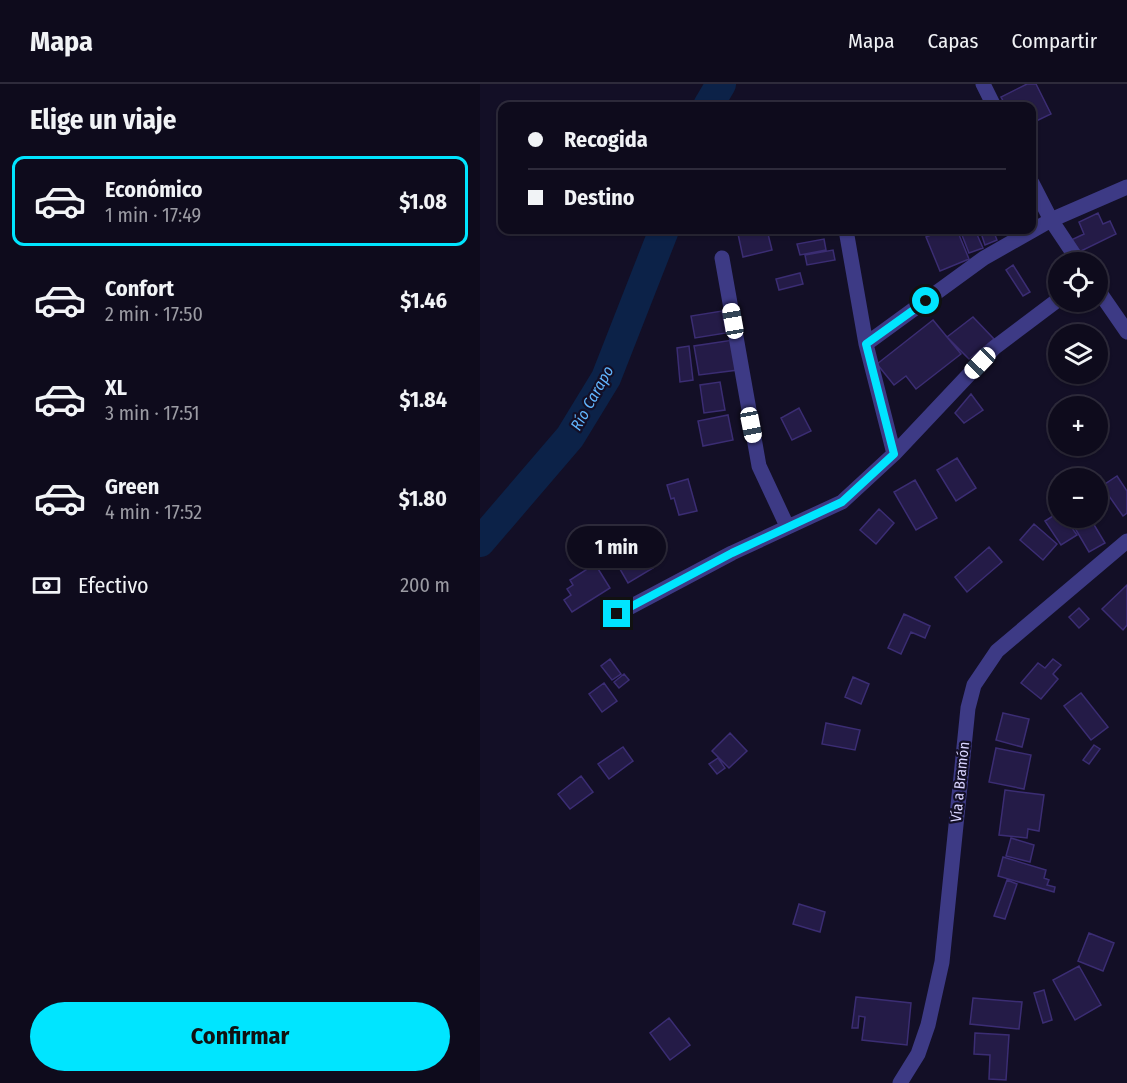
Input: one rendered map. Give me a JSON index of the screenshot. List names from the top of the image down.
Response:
{
  "streets": {
    "street": ["Vía a Bramón"]
  },
  "water": ["Río Carapo"],
  "page": {
    "header": "Mapa",
    "nav": ["Mapa", "Capas", "Compartir"],
    "heading": "Elige un viaje",
    "banner": ["Recogida", "Destino"],
    "list": [
      {
        "name": "Económico",
        "note": "1 min · 17:49",
        "value": "$1.08"
      },
      {
        "name": "Confort",
        "note": "2 min · 17:50",
        "value": "$1.46"
      },
      {
        "name": "XL",
        "note": "3 min · 17:51",
        "value": "$1.84"
      },
      {
        "name": "Green",
        "note": "4 min · 17:52",
        "value": "$1.80"
      }
    ],
    "map_buttons": ["+", "−"],
    "bubble": "1 min",
    "pay": ["Efectivo", "200 m"],
    "buttons": "Confirmar"
  }
}
